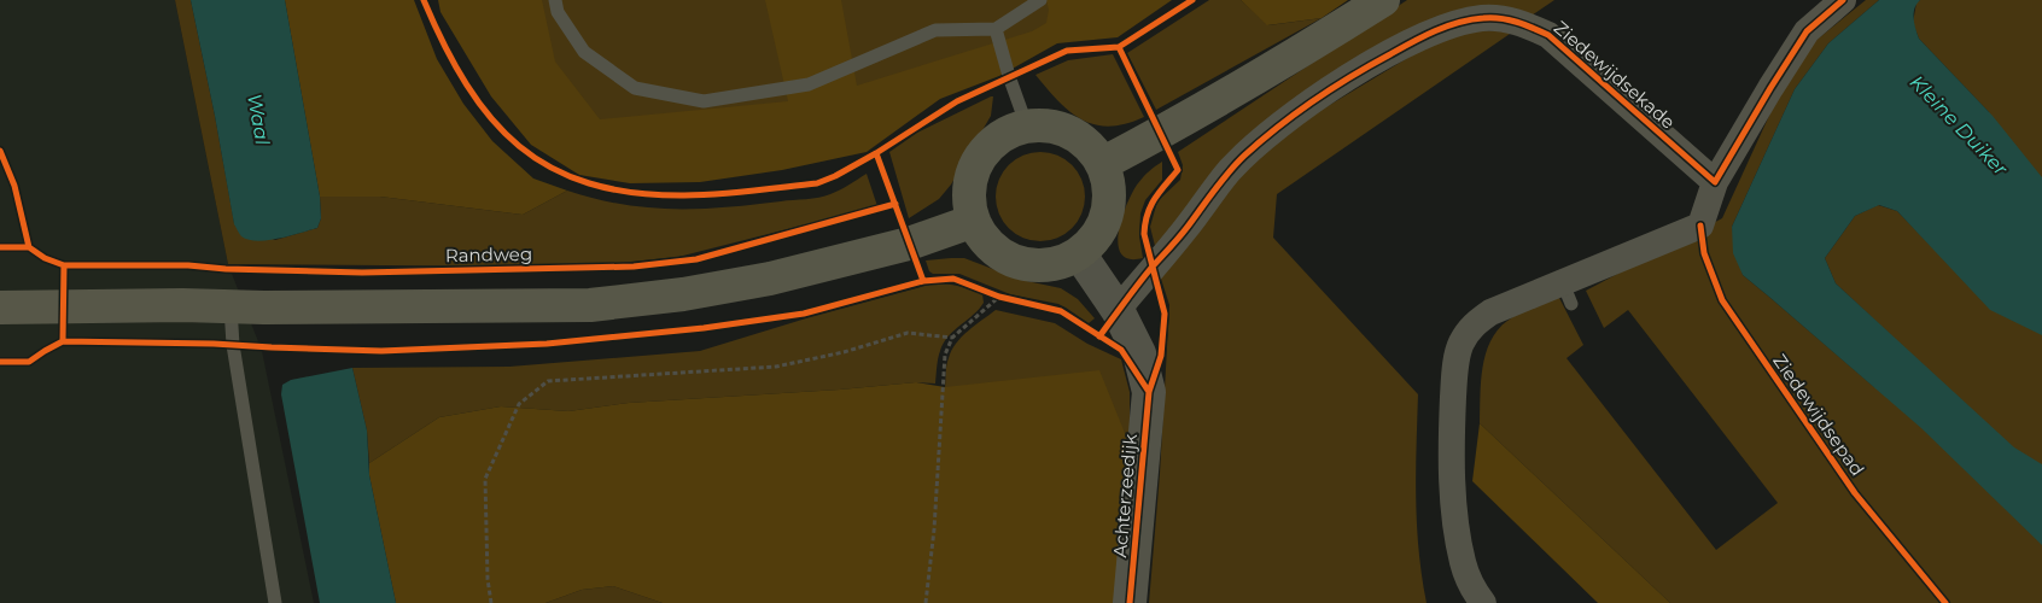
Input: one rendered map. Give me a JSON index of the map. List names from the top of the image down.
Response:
{
  "streets": {
    "street": ["Ziedewijdsekade", "Achterzeedijk"],
    "cycle path": ["Randweg", "Ziedewijdsepad"]
  },
  "crossings": [
    ["Ziedewijdsekade", "Achterzeedijk"]
  ],
  "water": ["Waal", "Kleine Duiker"]
}
